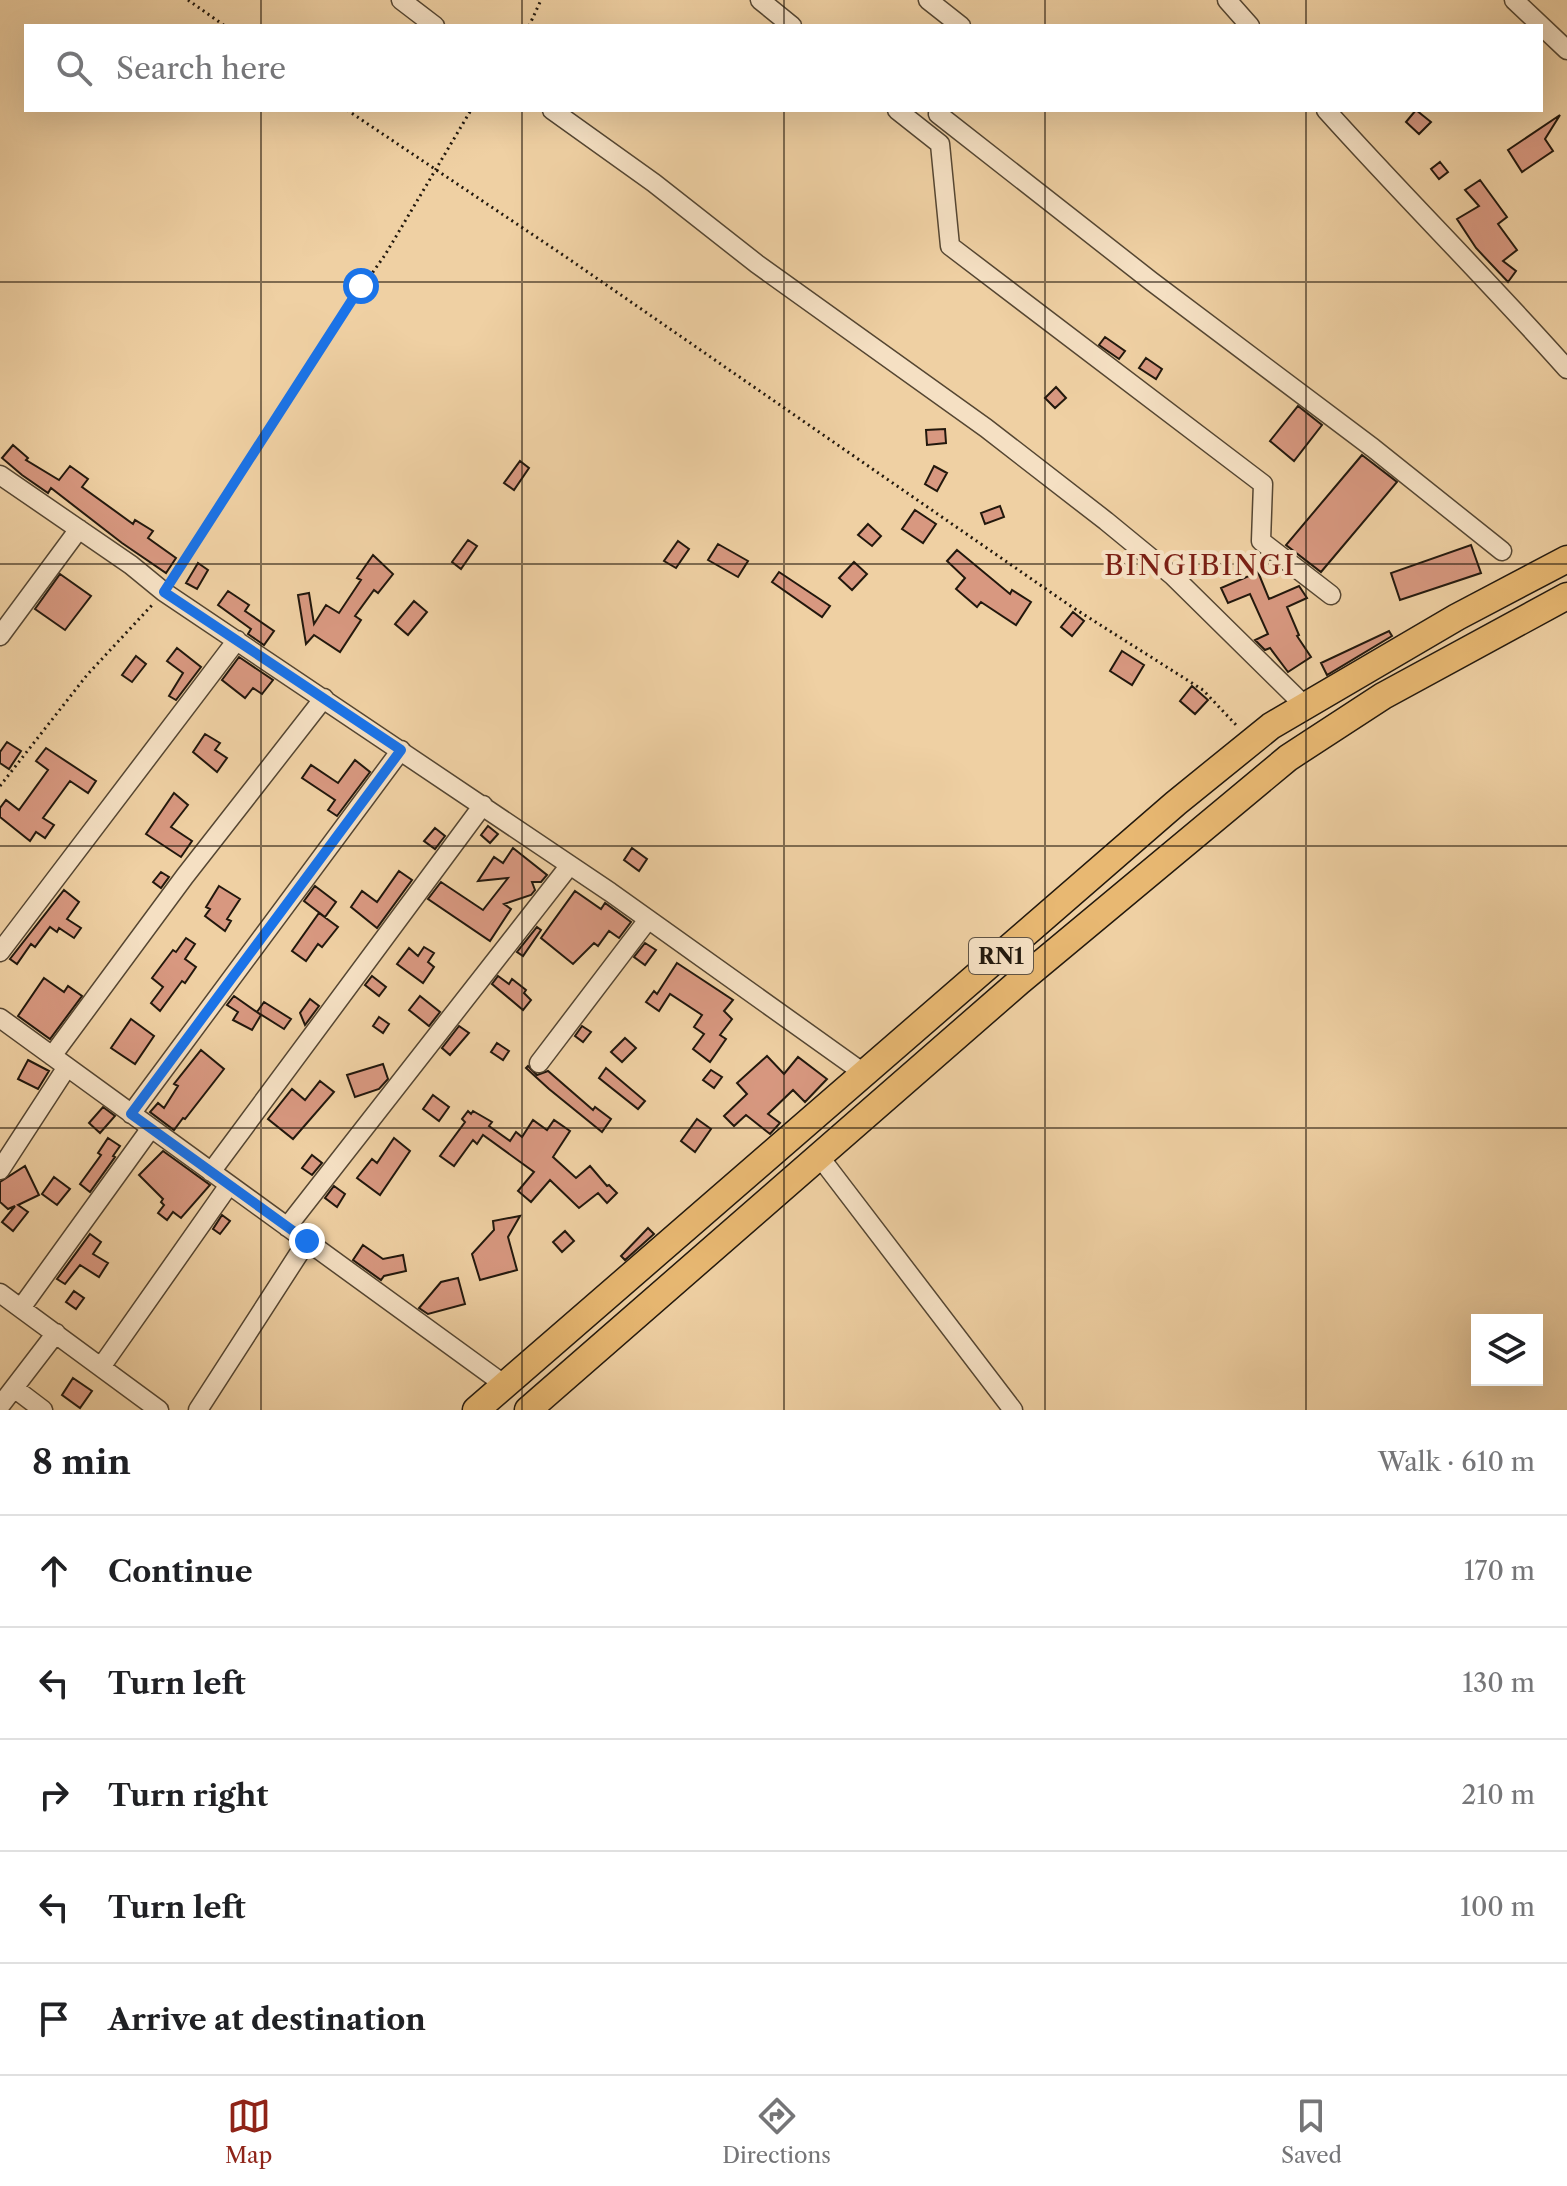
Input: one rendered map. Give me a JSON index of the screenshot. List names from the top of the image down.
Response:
{
  "streets": {
    "highway": ["RN1"]
  },
  "districts": ["BINGIBINGI"],
  "page": {
    "search": "Search here",
    "heading": ["8 min", "Walk · 610 m"],
    "list": [
      ["Continue", "170 m"],
      ["Turn left", "130 m"],
      ["Turn right", "210 m"],
      ["Turn left", "100 m"],
      "Arrive at destination"
    ],
    "nav": ["Map", "Directions", "Saved"]
  }
}
